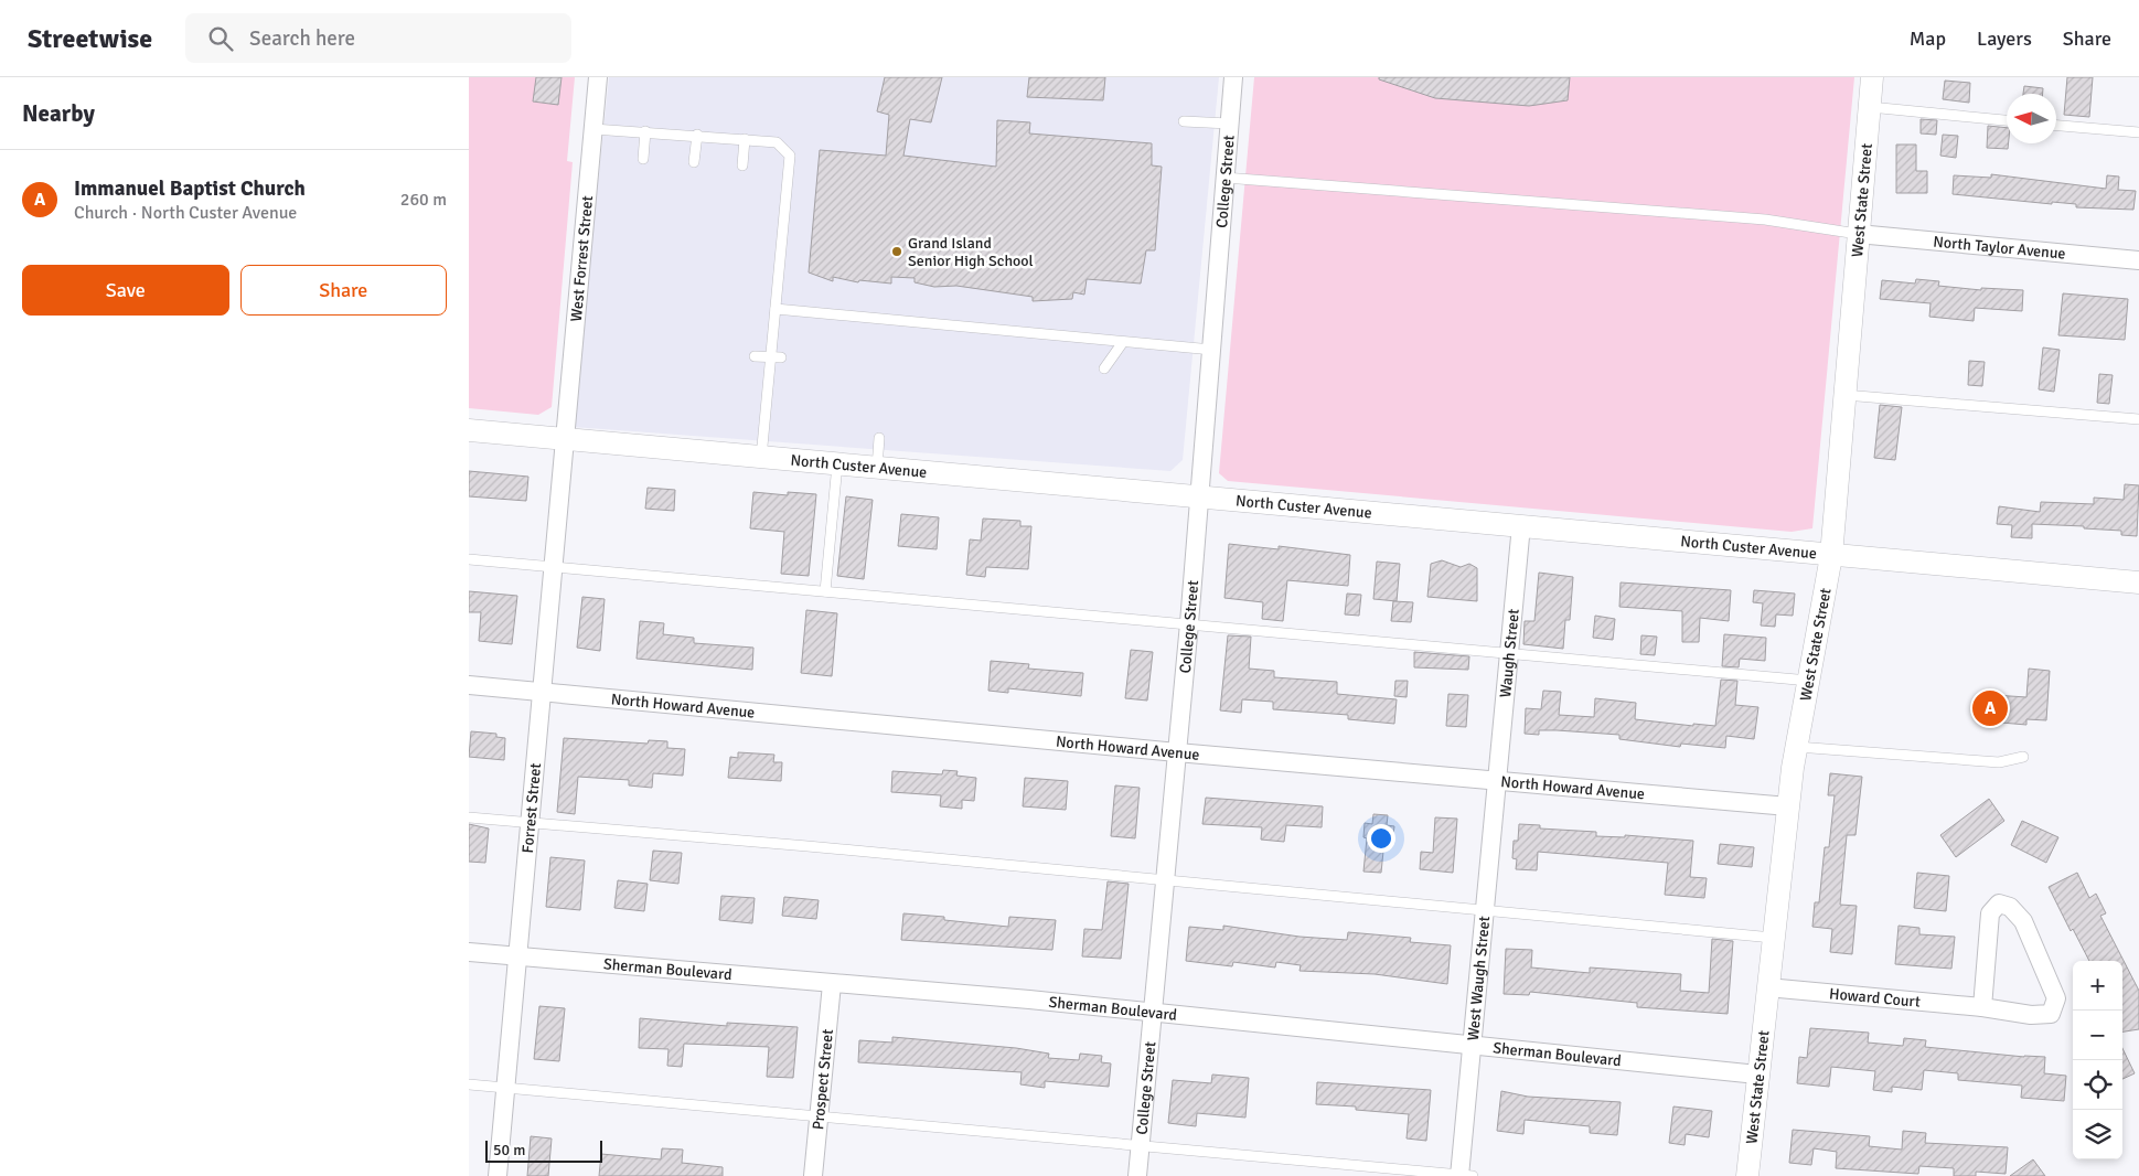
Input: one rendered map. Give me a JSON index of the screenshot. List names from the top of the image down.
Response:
{
  "streets": {
    "street": [
      "College Street",
      "West State Street",
      "North Taylor Avenue",
      "West Forrest Street",
      "North Custer Avenue",
      "Waugh Street",
      "North Howard Avenue",
      "Forrest Street",
      "Sherman Boulevard",
      "West Waugh Street",
      "Howard Court",
      "Prospect Street"
    ]
  },
  "crossings": [
    ["College Street", "North Custer Avenue"],
    ["College Street", "North Howard Avenue"],
    ["College Street", "Sherman Boulevard"],
    ["West State Street", "North Taylor Avenue"],
    ["West State Street", "North Custer Avenue"],
    ["West State Street", "North Howard Avenue"],
    ["West State Street", "Sherman Boulevard"],
    ["West State Street", "Howard Court"],
    ["West Forrest Street", "North Custer Avenue"],
    ["West Forrest Street", "Forrest Street"],
    ["North Custer Avenue", "Waugh Street"],
    ["North Custer Avenue", "Forrest Street"],
    ["Waugh Street", "North Howard Avenue"],
    ["Waugh Street", "West Waugh Street"],
    ["North Howard Avenue", "Forrest Street"],
    ["North Howard Avenue", "West Waugh Street"],
    ["Forrest Street", "Sherman Boulevard"],
    ["Sherman Boulevard", "West Waugh Street"],
    ["Sherman Boulevard", "Prospect Street"]
  ],
  "places": ["Grand Island Senior High School"],
  "scale_bar": "50 m",
  "north": "left",
  "page": {
    "header": "Streetwise",
    "search": "Search here",
    "nav": ["Map", "Layers", "Share"],
    "heading": "Nearby",
    "list": [
      {
        "mark": "A",
        "name": "Immanuel Baptist Church",
        "note": "Church · North Custer Avenue",
        "value": "260 m"
      }
    ],
    "buttons": ["Save", "Share"],
    "pins": "A",
    "map_buttons": ["+", "−"],
    "scale": "50 m"
  }
}
